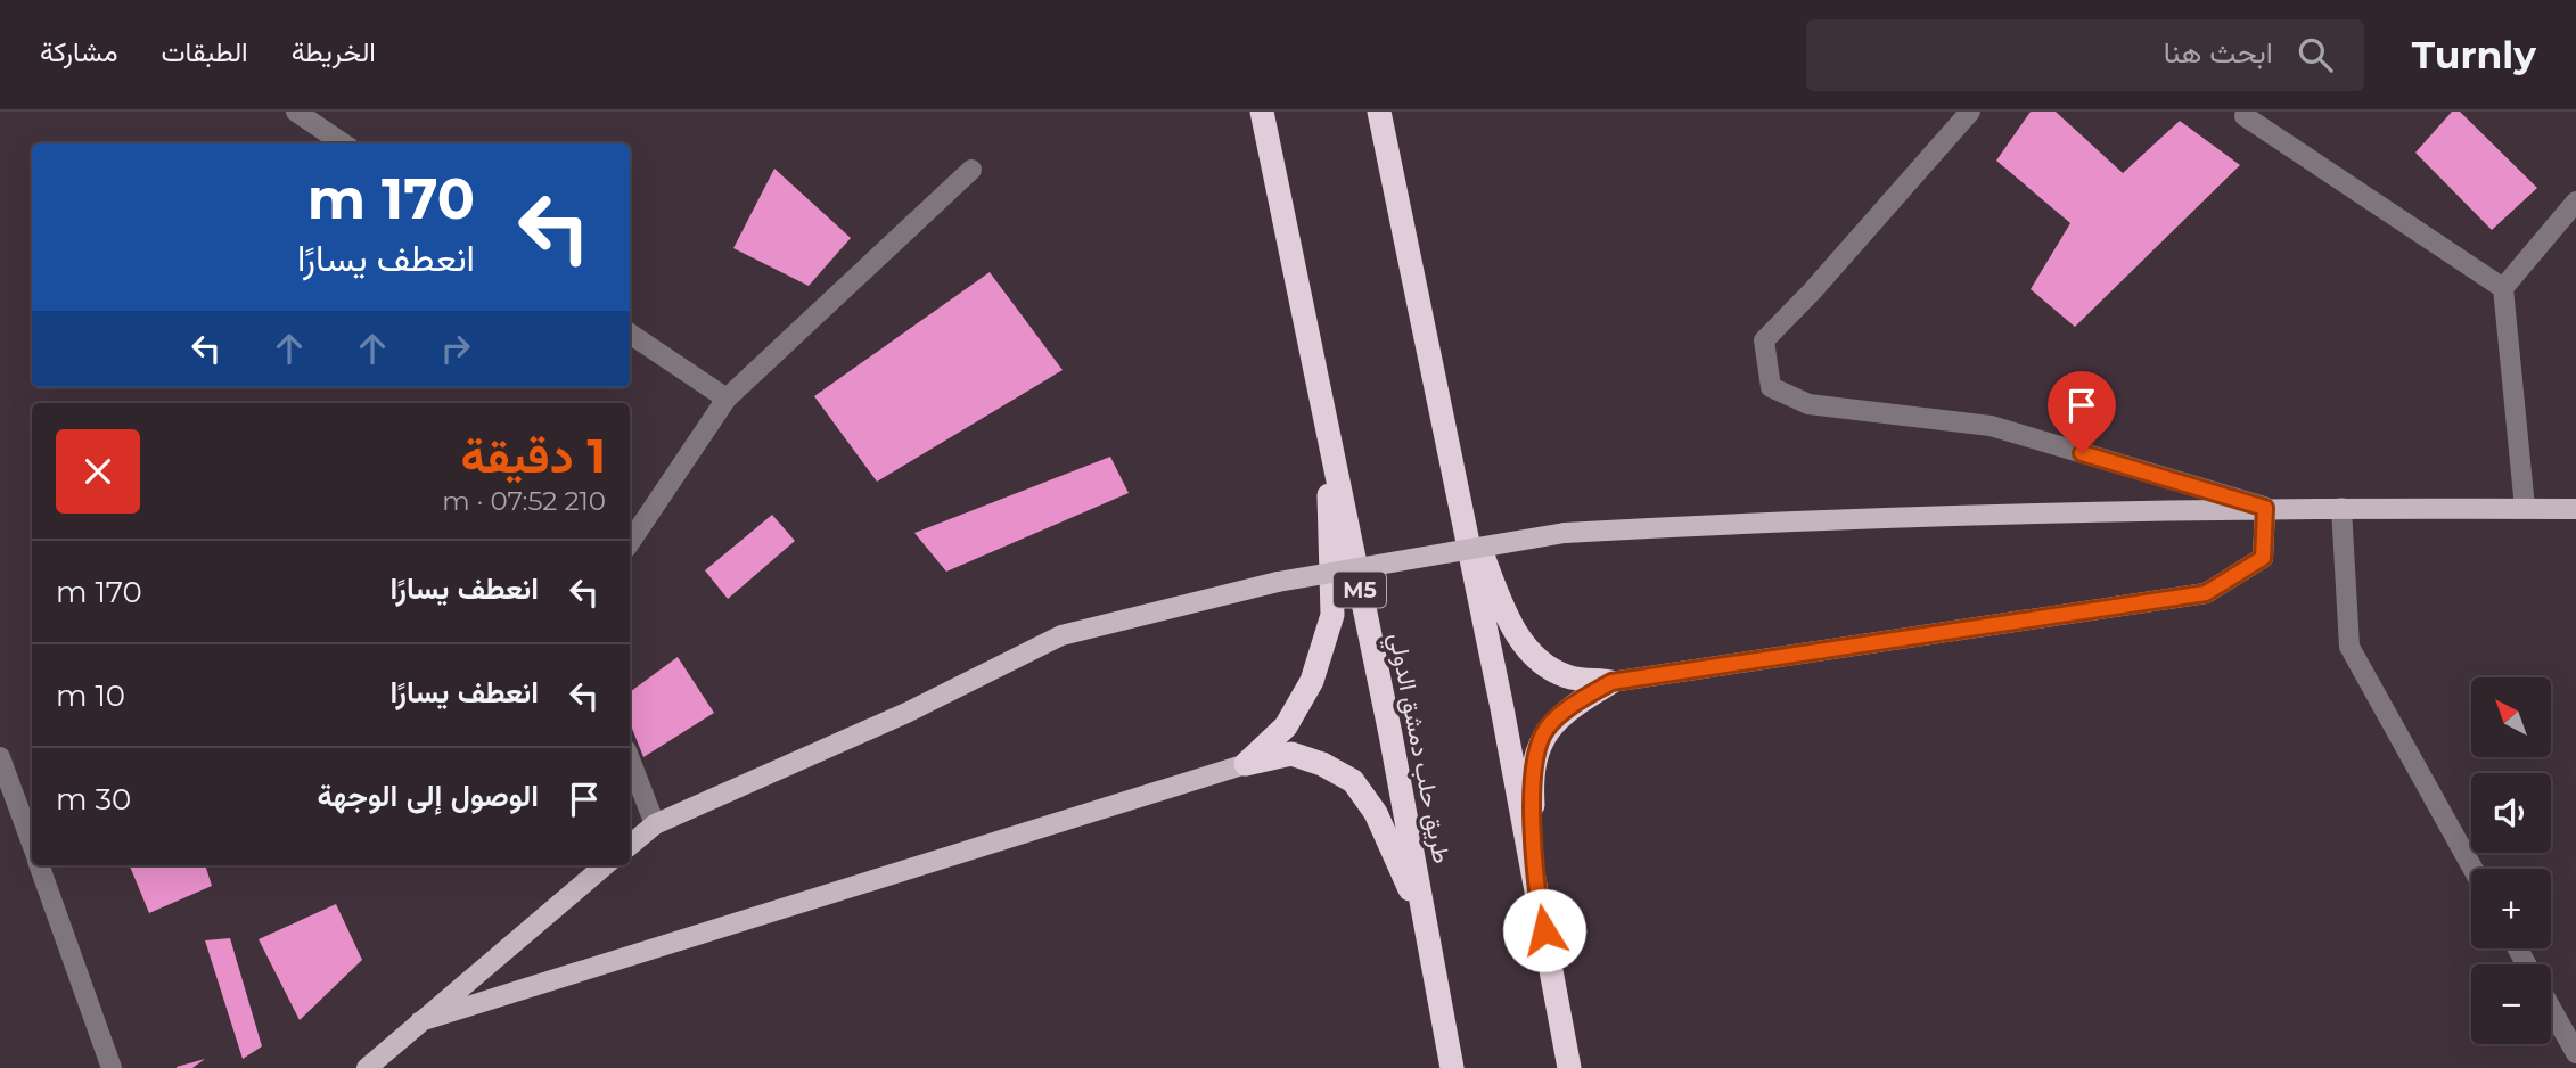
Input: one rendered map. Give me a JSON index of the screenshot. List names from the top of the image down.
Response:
{
  "streets": {
    "highway": ["M5", "طريق حلب دمشق الدولي"]
  },
  "north": "top left",
  "page": {
    "header": "Turnly",
    "search": "ابحث هنا",
    "nav": ["الخريطة", "الطبقات", "مشاركة"],
    "turn": ["170 m", "انعطف يسارًا"],
    "heading": ["1 دقيقة", "210 m · 07:52"],
    "list": [
      {
        "name": "انعطف يسارًا",
        "value": "170 m"
      },
      {
        "name": "انعطف يسارًا",
        "value": "10 m"
      },
      {
        "name": "الوصول إلى الوجهة",
        "value": "30 m"
      }
    ],
    "map_buttons": ["+", "−"]
  }
}
